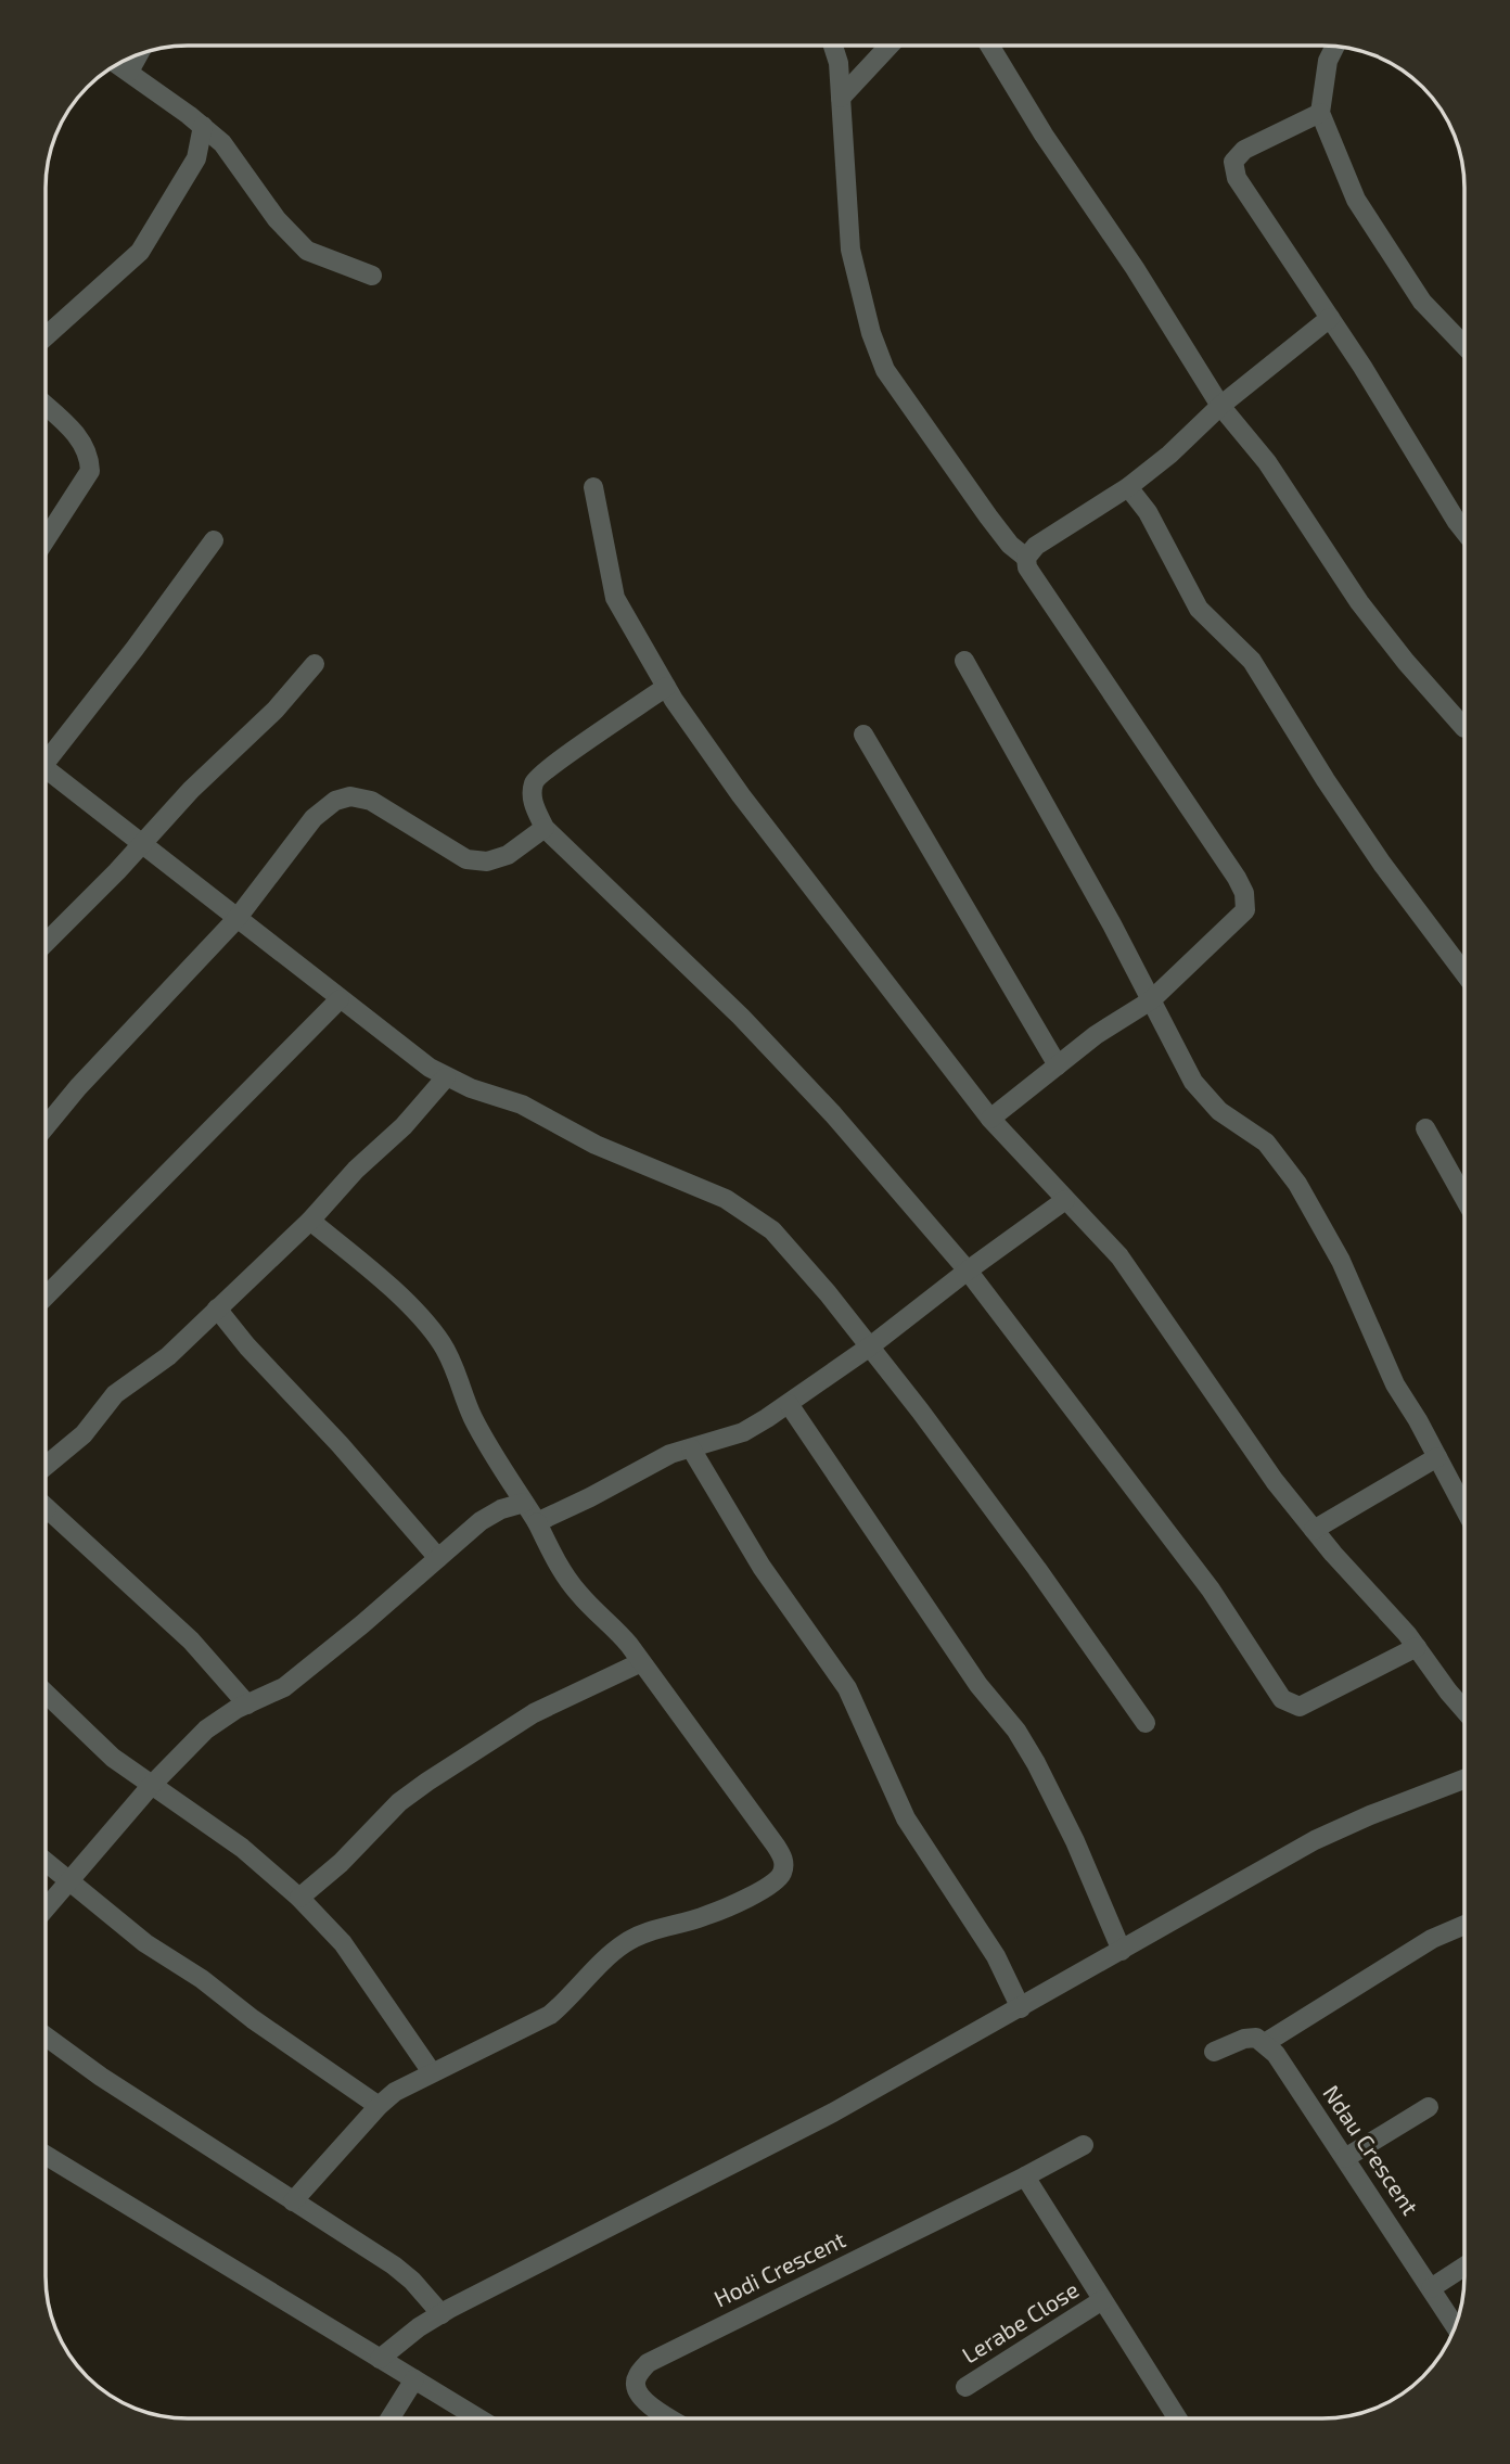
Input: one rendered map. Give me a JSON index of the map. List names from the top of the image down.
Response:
{
  "streets": {
    "street": ["Ndau Crescent", "Hodi Crescent", "Lerabe Close"]
  }
}
